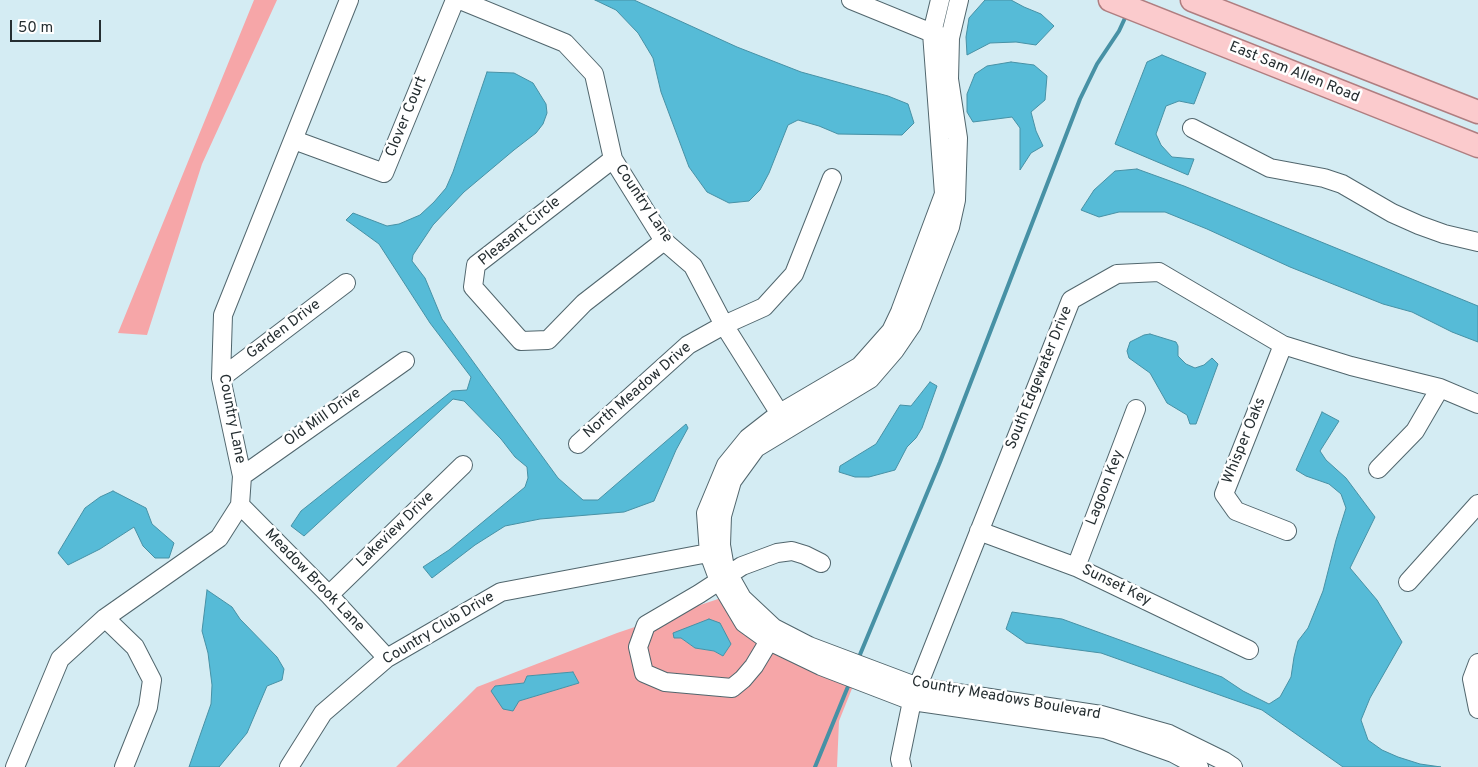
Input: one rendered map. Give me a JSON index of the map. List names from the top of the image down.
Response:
{
  "streets": {
    "main road": ["East Sam Allen Road"],
    "street": [
      "Clover Court",
      "Country Lane",
      "Pleasant Circle",
      "Garden Drive",
      "South Edgewater Drive",
      "North Meadow Drive",
      "Old Mill Drive",
      "Whisper Oaks",
      "Lagoon Key",
      "Lakeview Drive",
      "Meadow Brook Lane",
      "Sunset Key",
      "Country Club Drive",
      "Country Meadows Boulevard"
    ]
  },
  "crossings": [
    ["Clover Court", "Country Lane"],
    ["Country Lane", "Pleasant Circle"],
    ["Country Lane", "Garden Drive"],
    ["Country Lane", "North Meadow Drive"],
    ["Country Lane", "Old Mill Drive"],
    ["Country Lane", "Meadow Brook Lane"],
    ["Country Lane", "Country Meadows Boulevard"],
    ["South Edgewater Drive", "Whisper Oaks"],
    ["South Edgewater Drive", "Sunset Key"],
    ["South Edgewater Drive", "Country Meadows Boulevard"],
    ["Lagoon Key", "Sunset Key"],
    ["Lakeview Drive", "Meadow Brook Lane"],
    ["Meadow Brook Lane", "Country Club Drive"],
    ["Country Club Drive", "Country Meadows Boulevard"]
  ],
  "scale_bar": "50 m"
}
